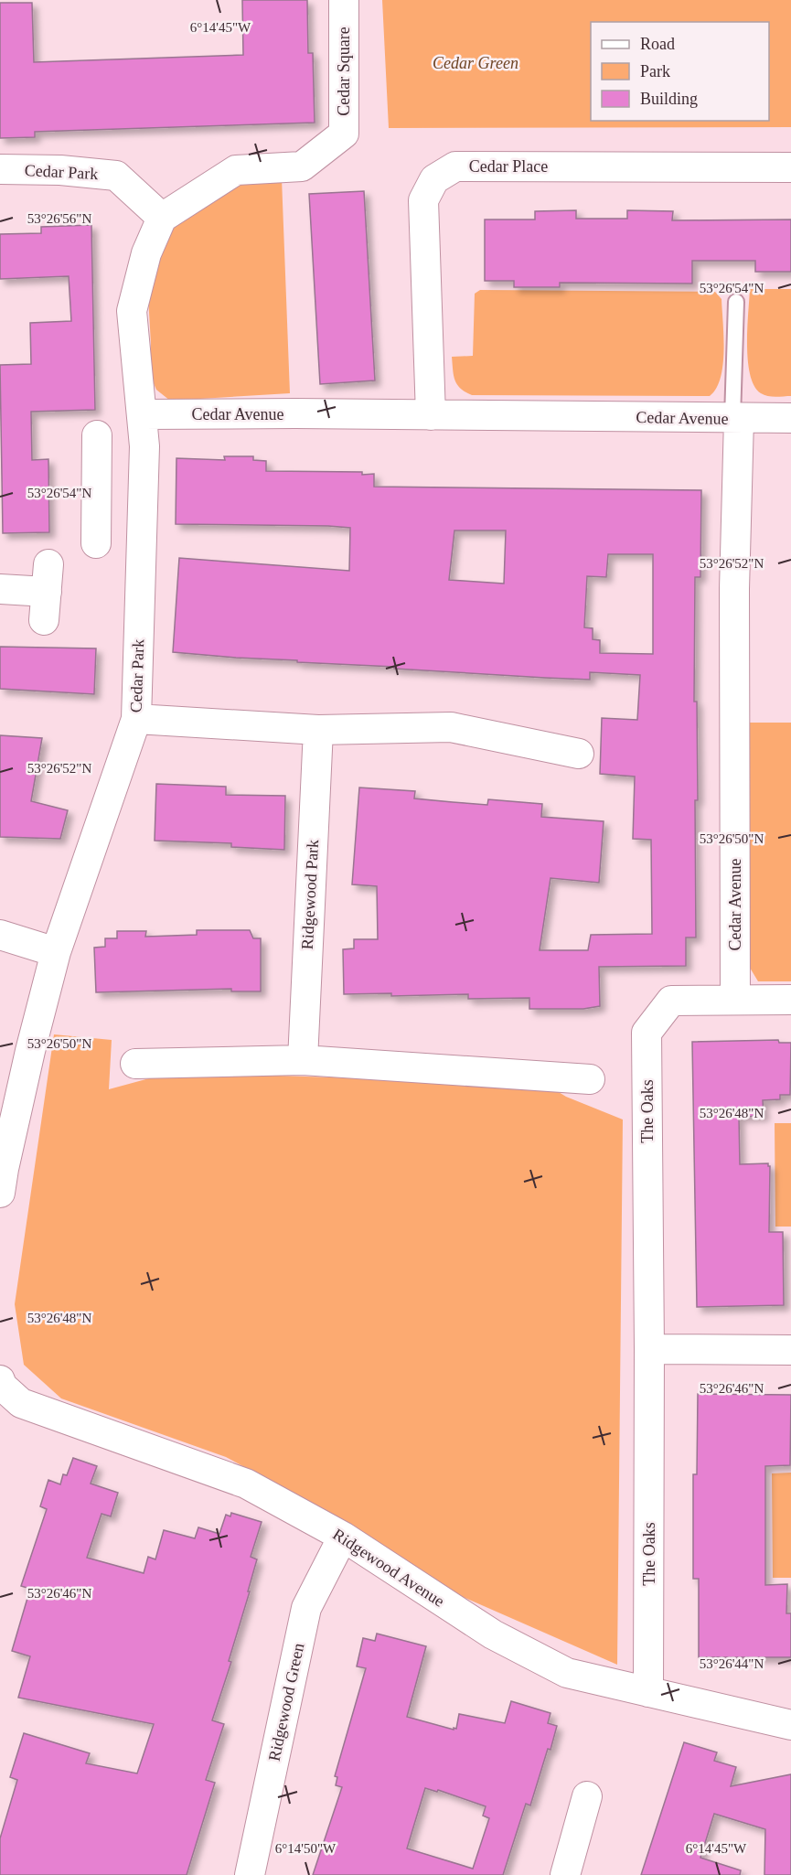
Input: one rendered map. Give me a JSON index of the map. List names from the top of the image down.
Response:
{
  "streets": {
    "street": [
      "Cedar Square",
      "Cedar Place",
      "Cedar Park",
      "Cedar Avenue",
      "Ridgewood Park",
      "The Oaks",
      "Ridgewood Avenue",
      "Ridgewood Green"
    ]
  },
  "crossings": [
    ["Cedar Square", "Cedar Park"],
    ["Cedar Place", "Cedar Avenue"],
    ["Cedar Park", "Cedar Avenue"],
    ["Cedar Avenue", "The Oaks"],
    ["The Oaks", "Ridgewood Avenue"],
    ["Ridgewood Avenue", "Ridgewood Green"]
  ],
  "parks": ["Cedar Green"],
  "legend": ["Road", "Park", "Building"],
  "coordinates": [
    "6°14'45\"W",
    "53°26'56\"N",
    "53°26'54\"N",
    "53°26'52\"N",
    "53°26'50\"N",
    "53°26'48\"N",
    "53°26'46\"N",
    "53°26'44\"N",
    "6°14'50\"W"
  ]
}
